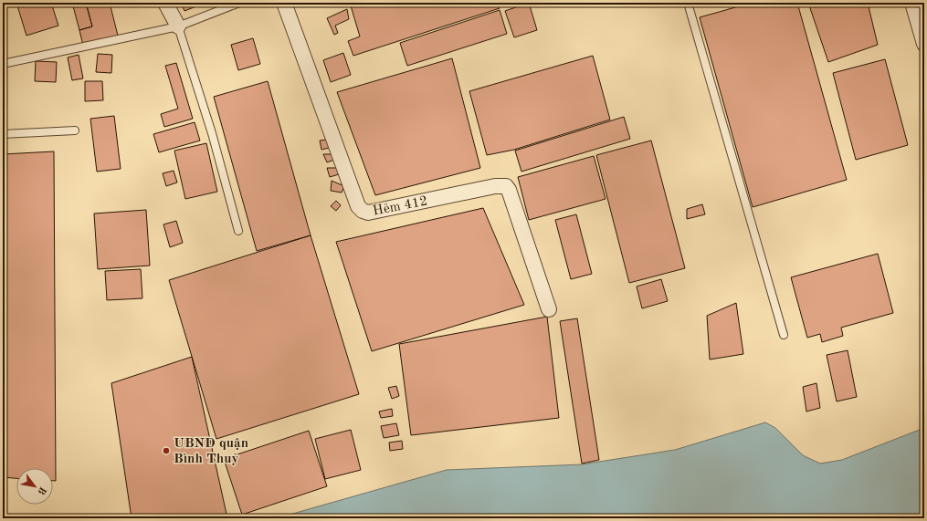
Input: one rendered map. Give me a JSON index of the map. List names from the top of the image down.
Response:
{
  "streets": {
    "street": ["Hẻm 412"]
  },
  "places": ["UBND quận Bình Thuỷ"],
  "north": "bottom right"
}
